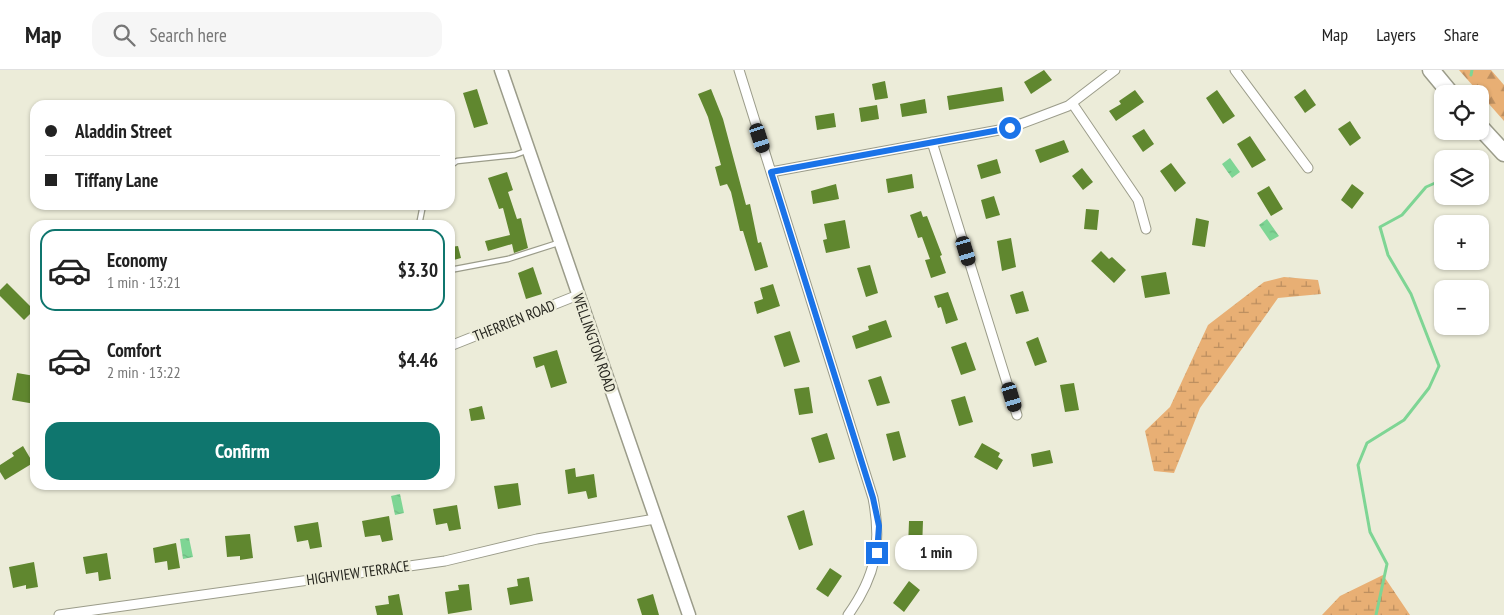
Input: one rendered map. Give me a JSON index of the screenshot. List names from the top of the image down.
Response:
{
  "streets": {
    "main road": ["WELLINGTON ROAD"],
    "street": ["THERRIEN ROAD", "HIGHVIEW TERRACE"]
  },
  "crossings": [
    ["THERRIEN ROAD", "WELLINGTON ROAD"],
    ["WELLINGTON ROAD", "HIGHVIEW TERRACE"]
  ],
  "page": {
    "header": "Map",
    "search": "Search here",
    "nav": ["Map", "Layers", "Share"],
    "map_buttons": ["+", "−"],
    "banner": ["Aladdin Street", "Tiffany Lane"],
    "list": [
      {
        "name": "Economy",
        "note": "1 min · 13:21",
        "value": "$3.30"
      },
      {
        "name": "Comfort",
        "note": "2 min · 13:22",
        "value": "$4.46"
      }
    ],
    "buttons": "Confirm",
    "bubble": "1 min"
  }
}
